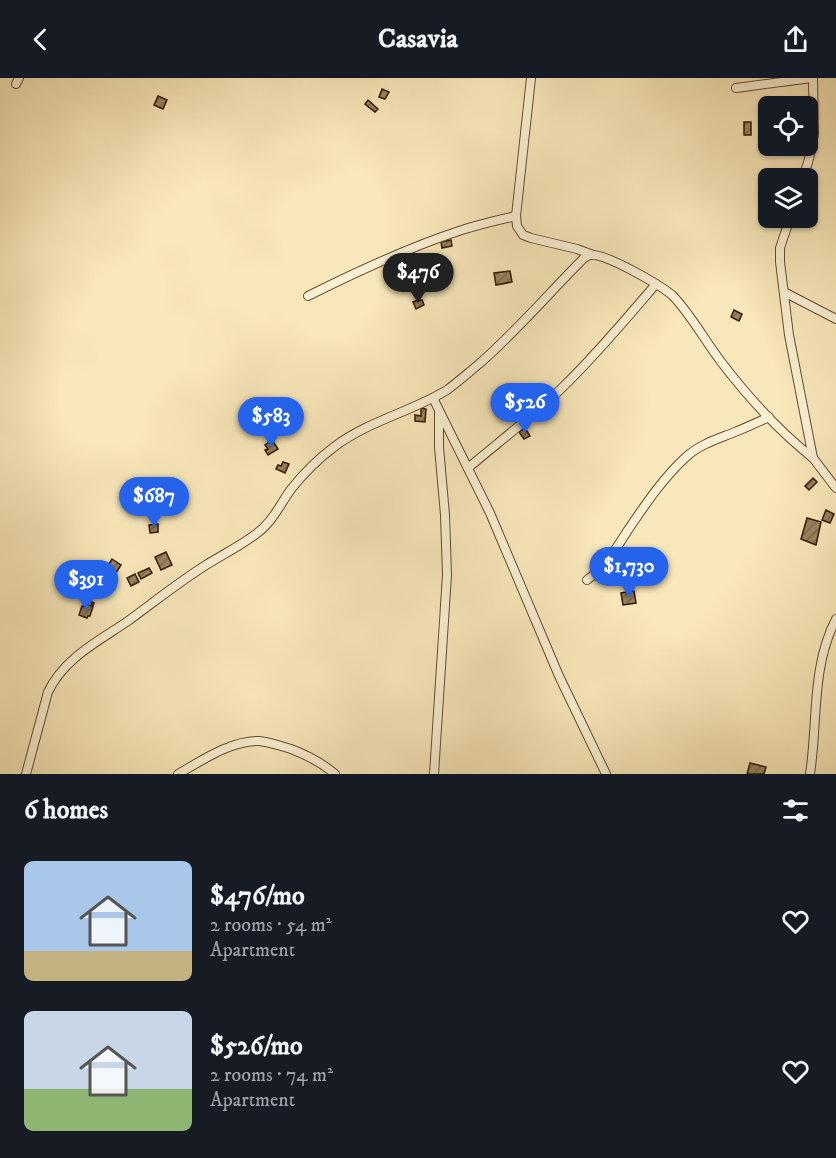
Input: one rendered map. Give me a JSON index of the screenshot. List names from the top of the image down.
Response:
{
  "page": {
    "header": "Casavia",
    "price": [
      "$476",
      "$526",
      "$583",
      "$687",
      "$1,730",
      "$391"
    ],
    "heading": "6 homes",
    "list": [
      {
        "name": "$476/mo",
        "note": "2 rooms · 54 m² · Apartment"
      },
      {
        "name": "$526/mo",
        "note": "2 rooms · 74 m² · Apartment"
      }
    ]
  }
}
